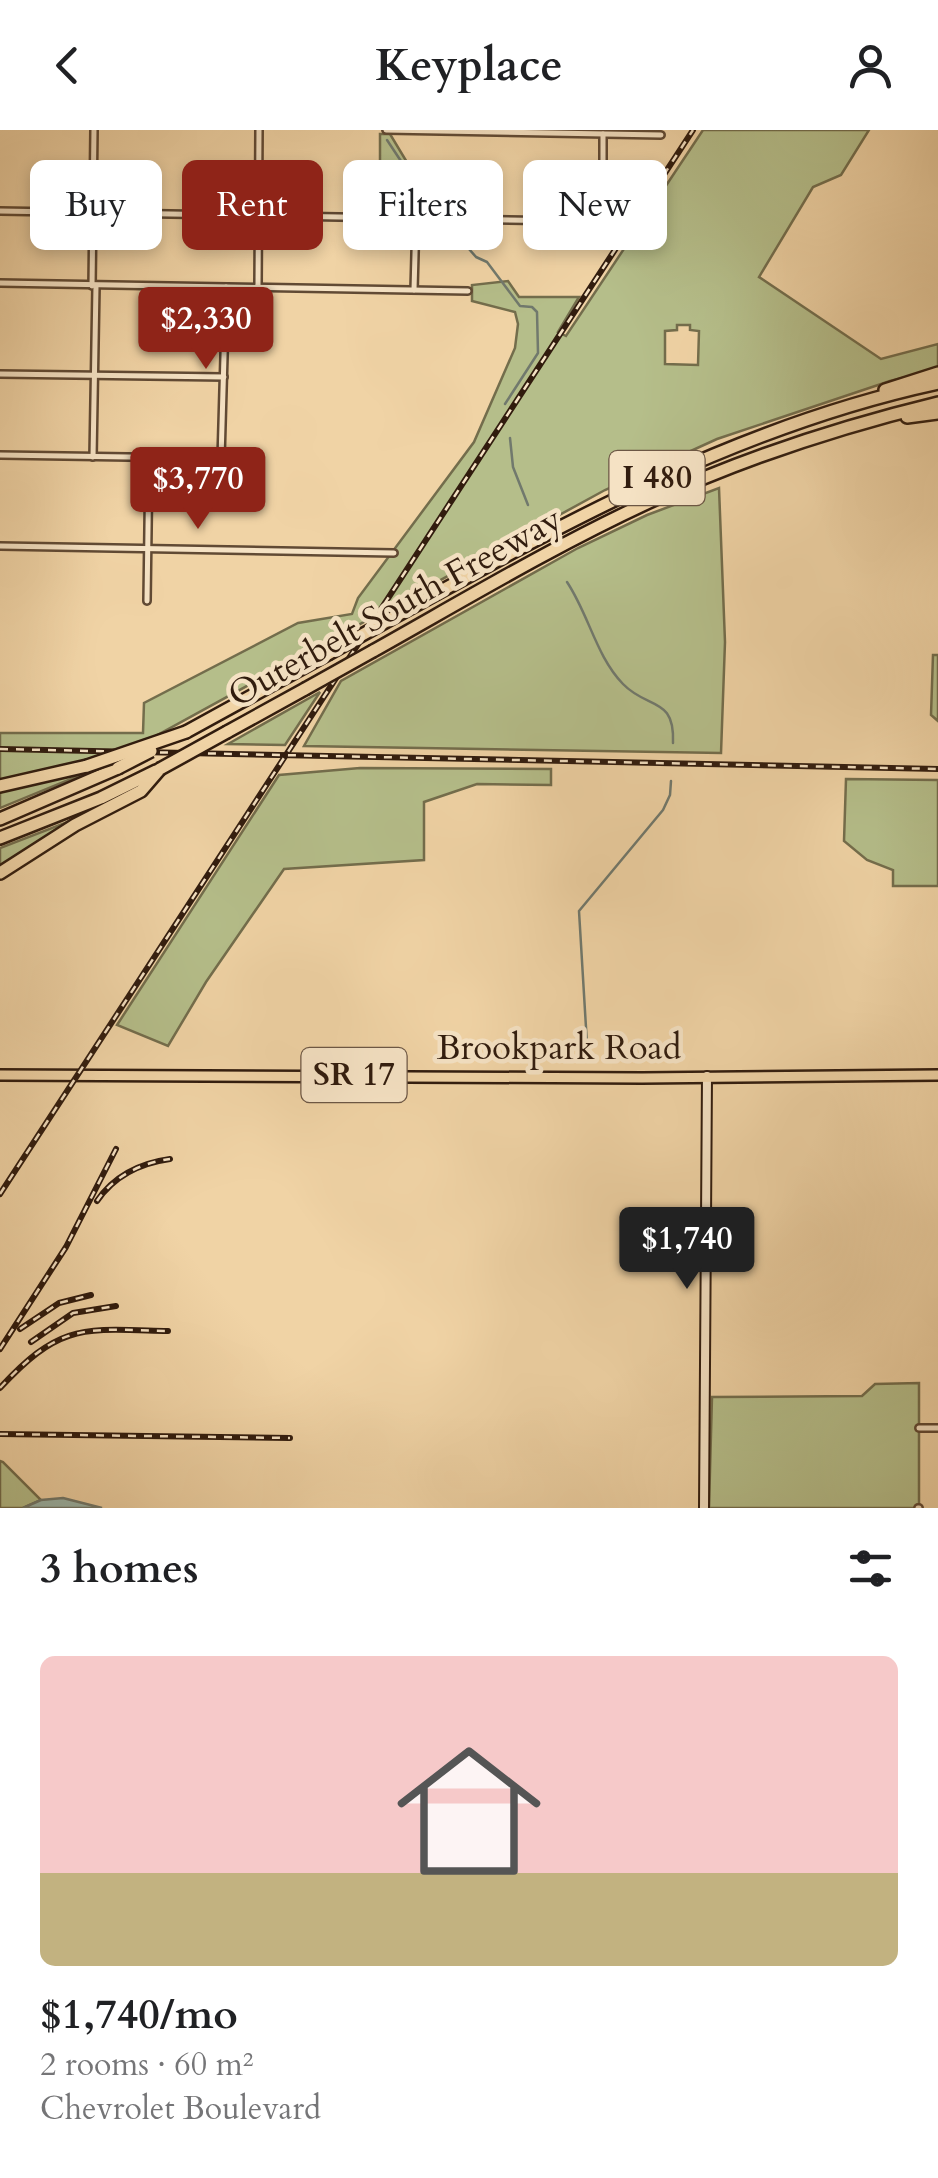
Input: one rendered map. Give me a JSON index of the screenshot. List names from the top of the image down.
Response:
{
  "streets": {
    "highway": ["I 480", "Outerbelt South Freeway"],
    "main road": ["Brookpark Road", "SR 17"]
  },
  "page": {
    "header": "Keyplace",
    "chip": [
      "Buy",
      "Rent",
      "Filters",
      "New"
    ],
    "price": ["$2,330", "$3,770", "$1,740"],
    "heading": "3 homes",
    "list": [
      {
        "name": "$1,740/mo",
        "note": "2 rooms · 60 m² · Chevrolet Boulevard"
      }
    ]
  }
}
